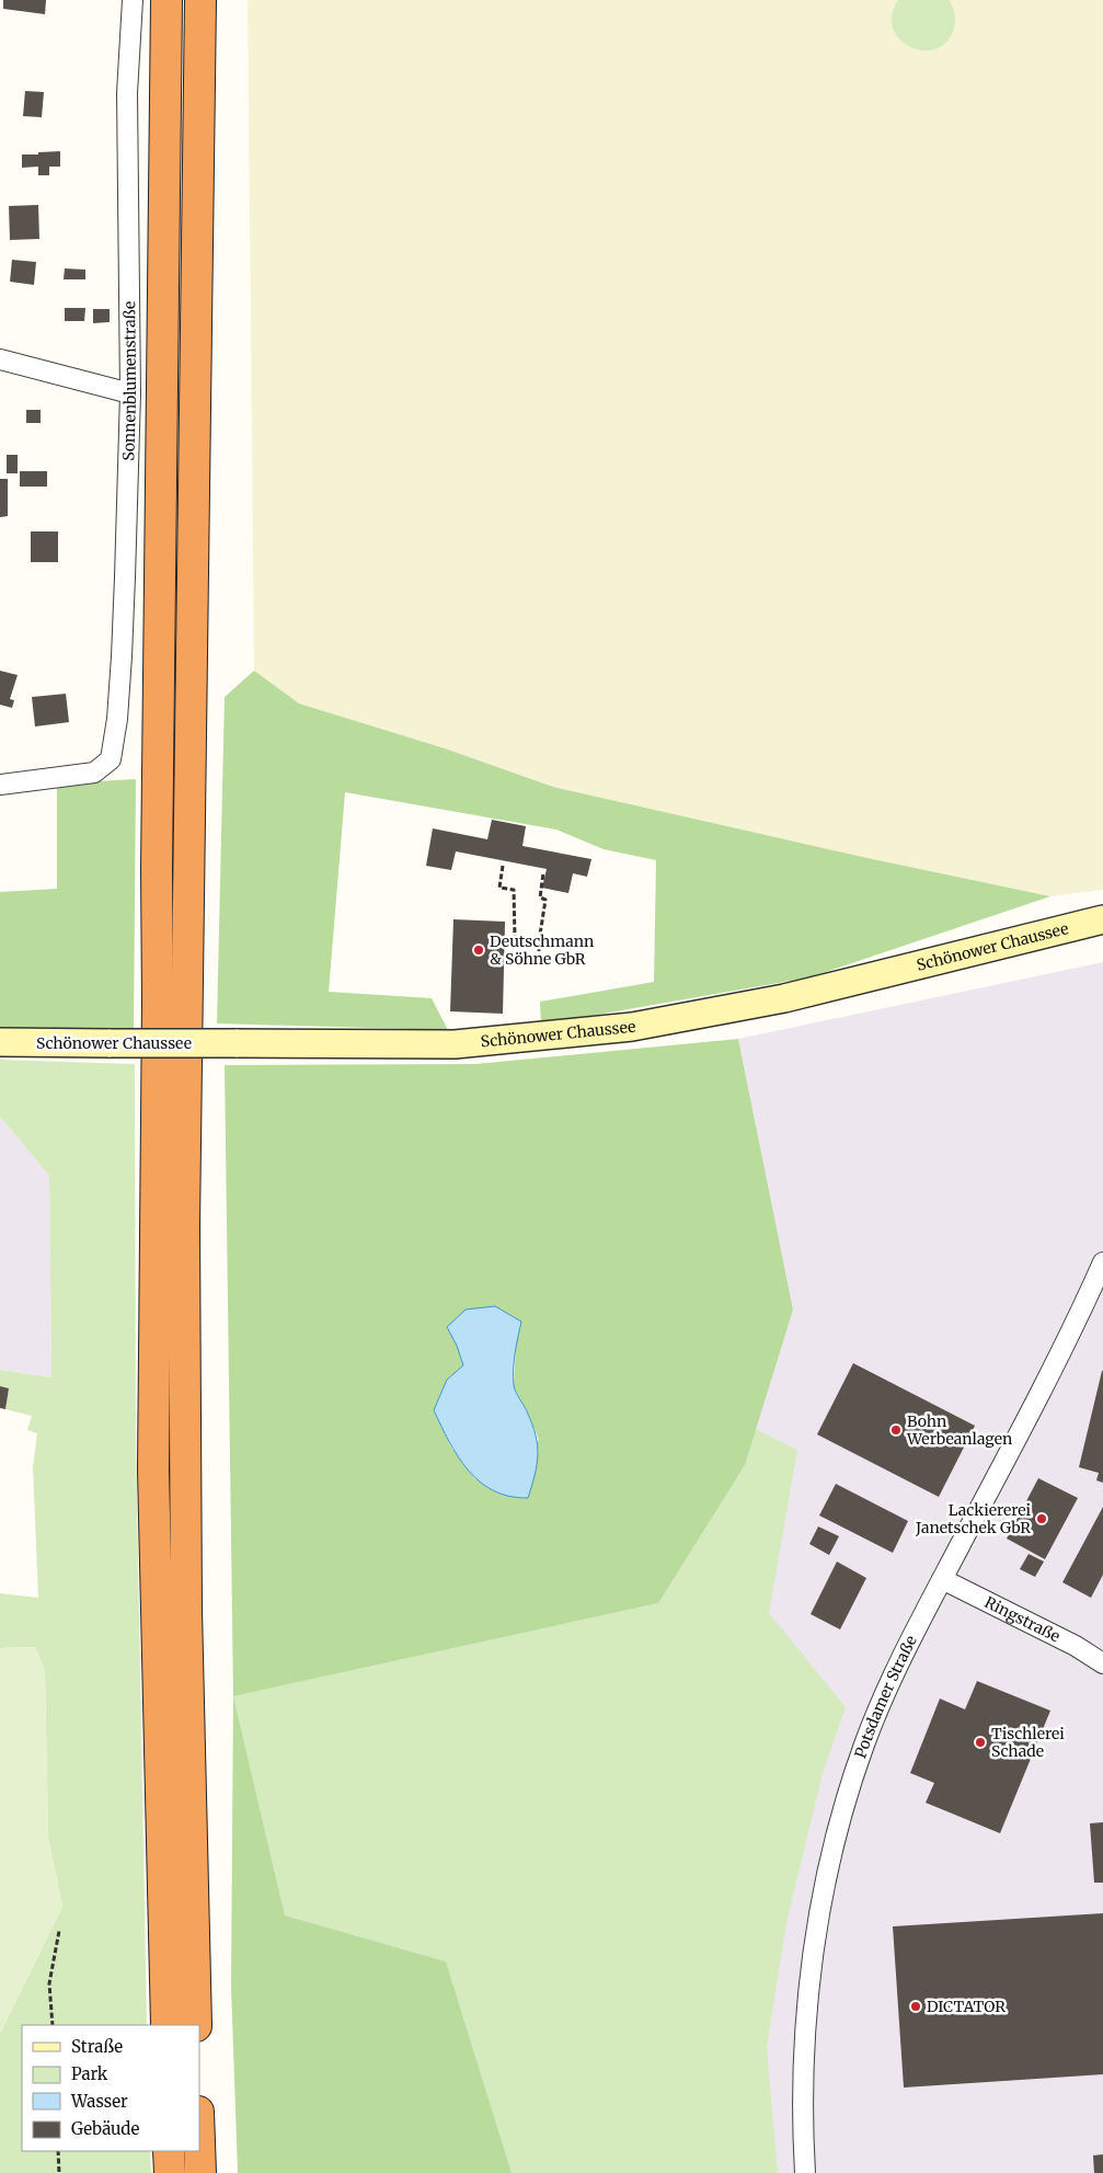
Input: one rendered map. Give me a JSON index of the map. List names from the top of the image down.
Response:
{
  "streets": {
    "main road": ["Schönower Chaussee"],
    "street": ["Sonnenblumenstraße", "Ringstraße", "Potsdamer Straße"]
  },
  "crossings": [
    ["Ringstraße", "Potsdamer Straße"]
  ],
  "places": [
    "Deutschmann & Söhne GbR",
    "Bohn Werbeanlagen",
    "Lackiererei Janetschek GbR",
    "Tischlerei Schade",
    "DICTATOR"
  ],
  "legend": [
    "Straße",
    "Park",
    "Wasser",
    "Gebäude"
  ]
}
